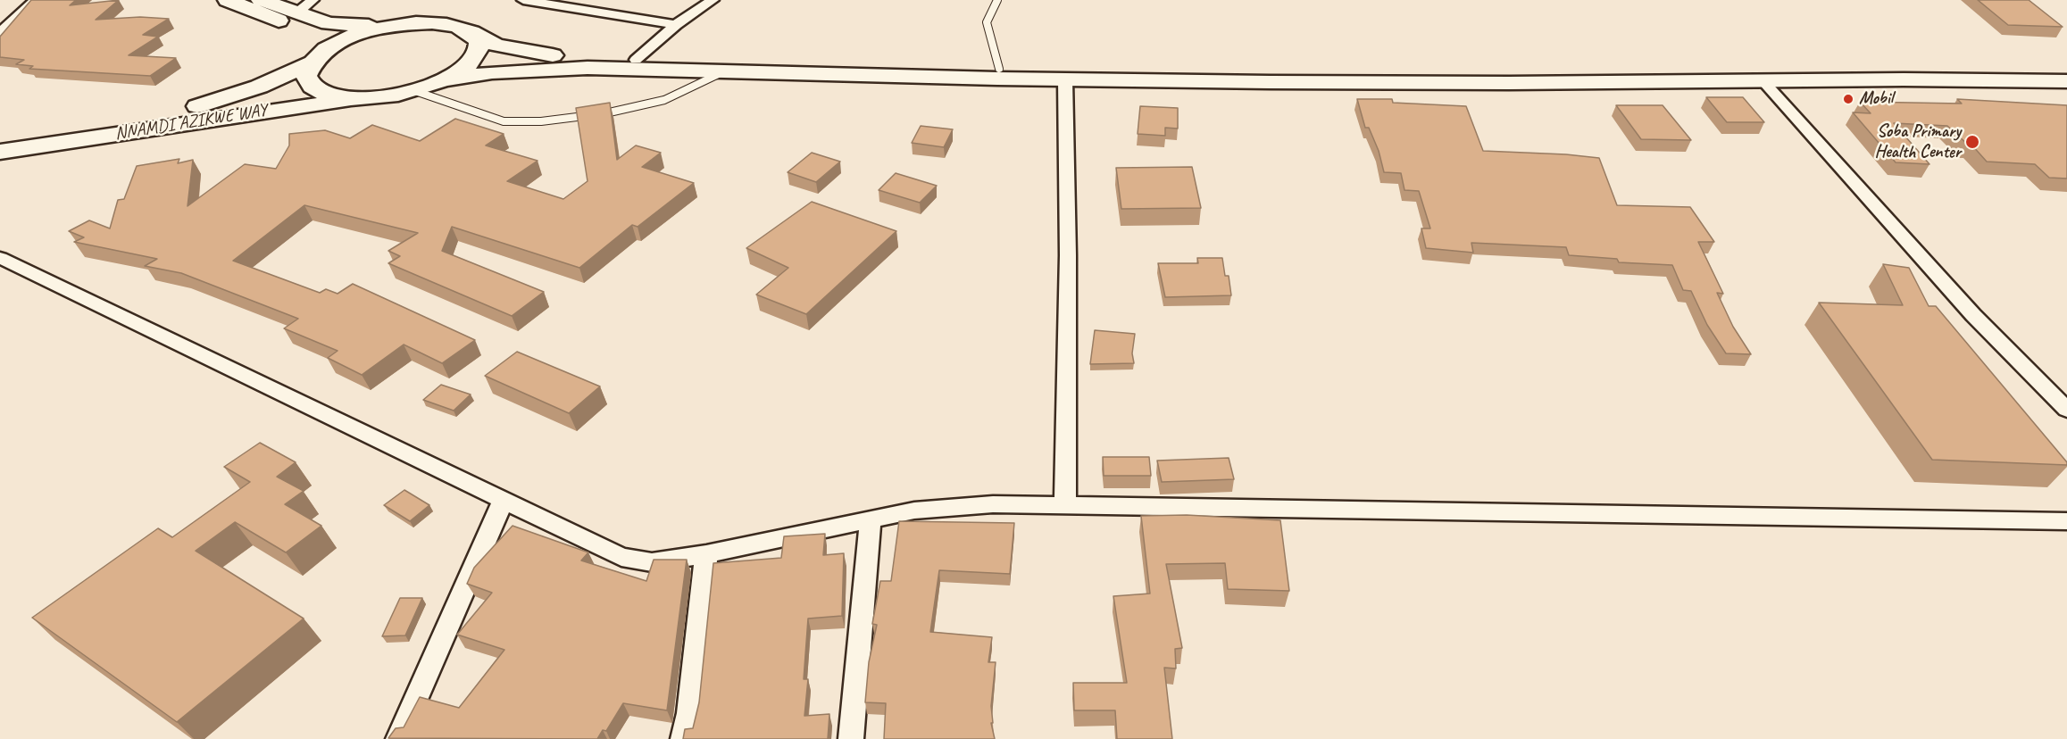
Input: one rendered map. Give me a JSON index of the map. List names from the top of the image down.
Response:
{
  "streets": {
    "highway": ["NNAMDI AZIKWE WAY"]
  },
  "places": ["Mobil", "Soba Primary Health Center"]
}
